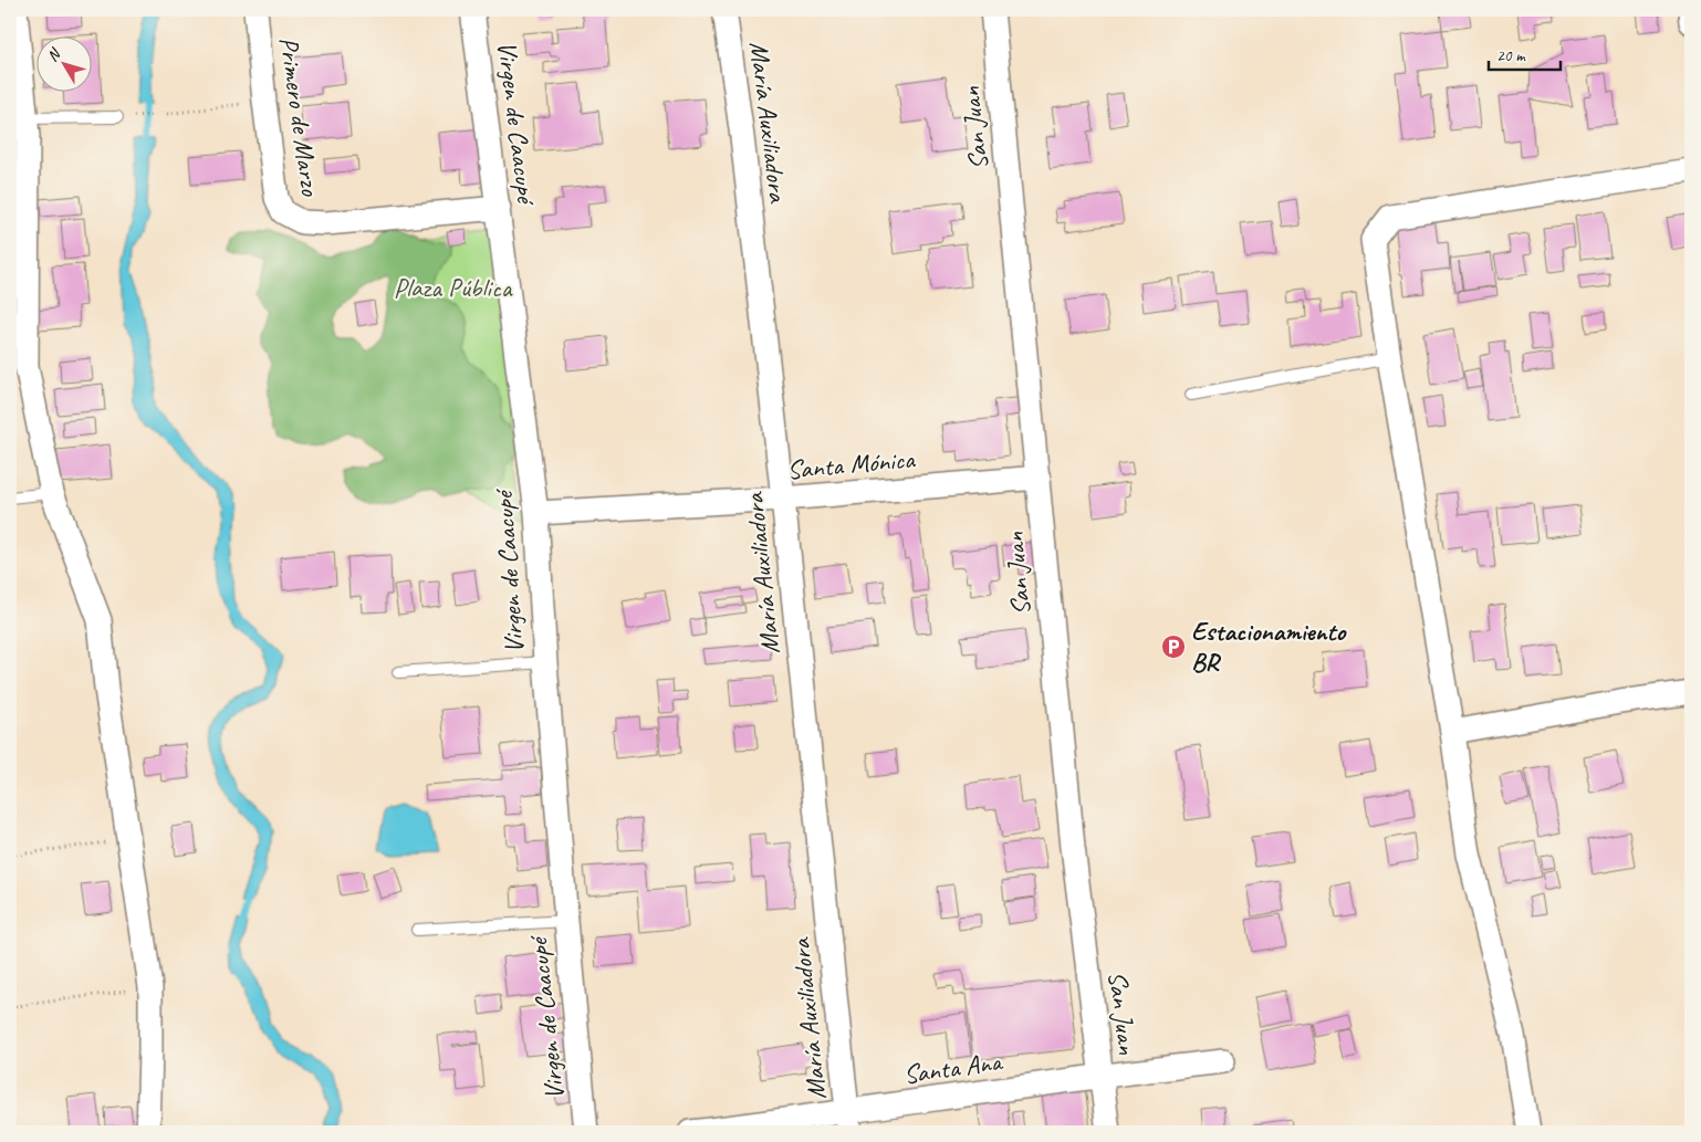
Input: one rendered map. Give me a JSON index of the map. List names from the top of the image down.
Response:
{
  "streets": {
    "street": [
      "Primero de Marzo",
      "Virgen de Caacupé",
      "María Auxiliadora",
      "San Juan",
      "Santa Mónica",
      "Santa Ana"
    ]
  },
  "crossings": [
    ["Primero de Marzo", "Virgen de Caacupé"],
    ["Virgen de Caacupé", "Santa Mónica"],
    ["María Auxiliadora", "Santa Mónica"],
    ["María Auxiliadora", "Santa Ana"],
    ["San Juan", "Santa Mónica"],
    ["San Juan", "Santa Ana"]
  ],
  "parks": ["Plaza Pública"],
  "places": {
    "parking": ["Estacionamiento BR"]
  },
  "scale_bar": "20 m",
  "north": "top left"
}
